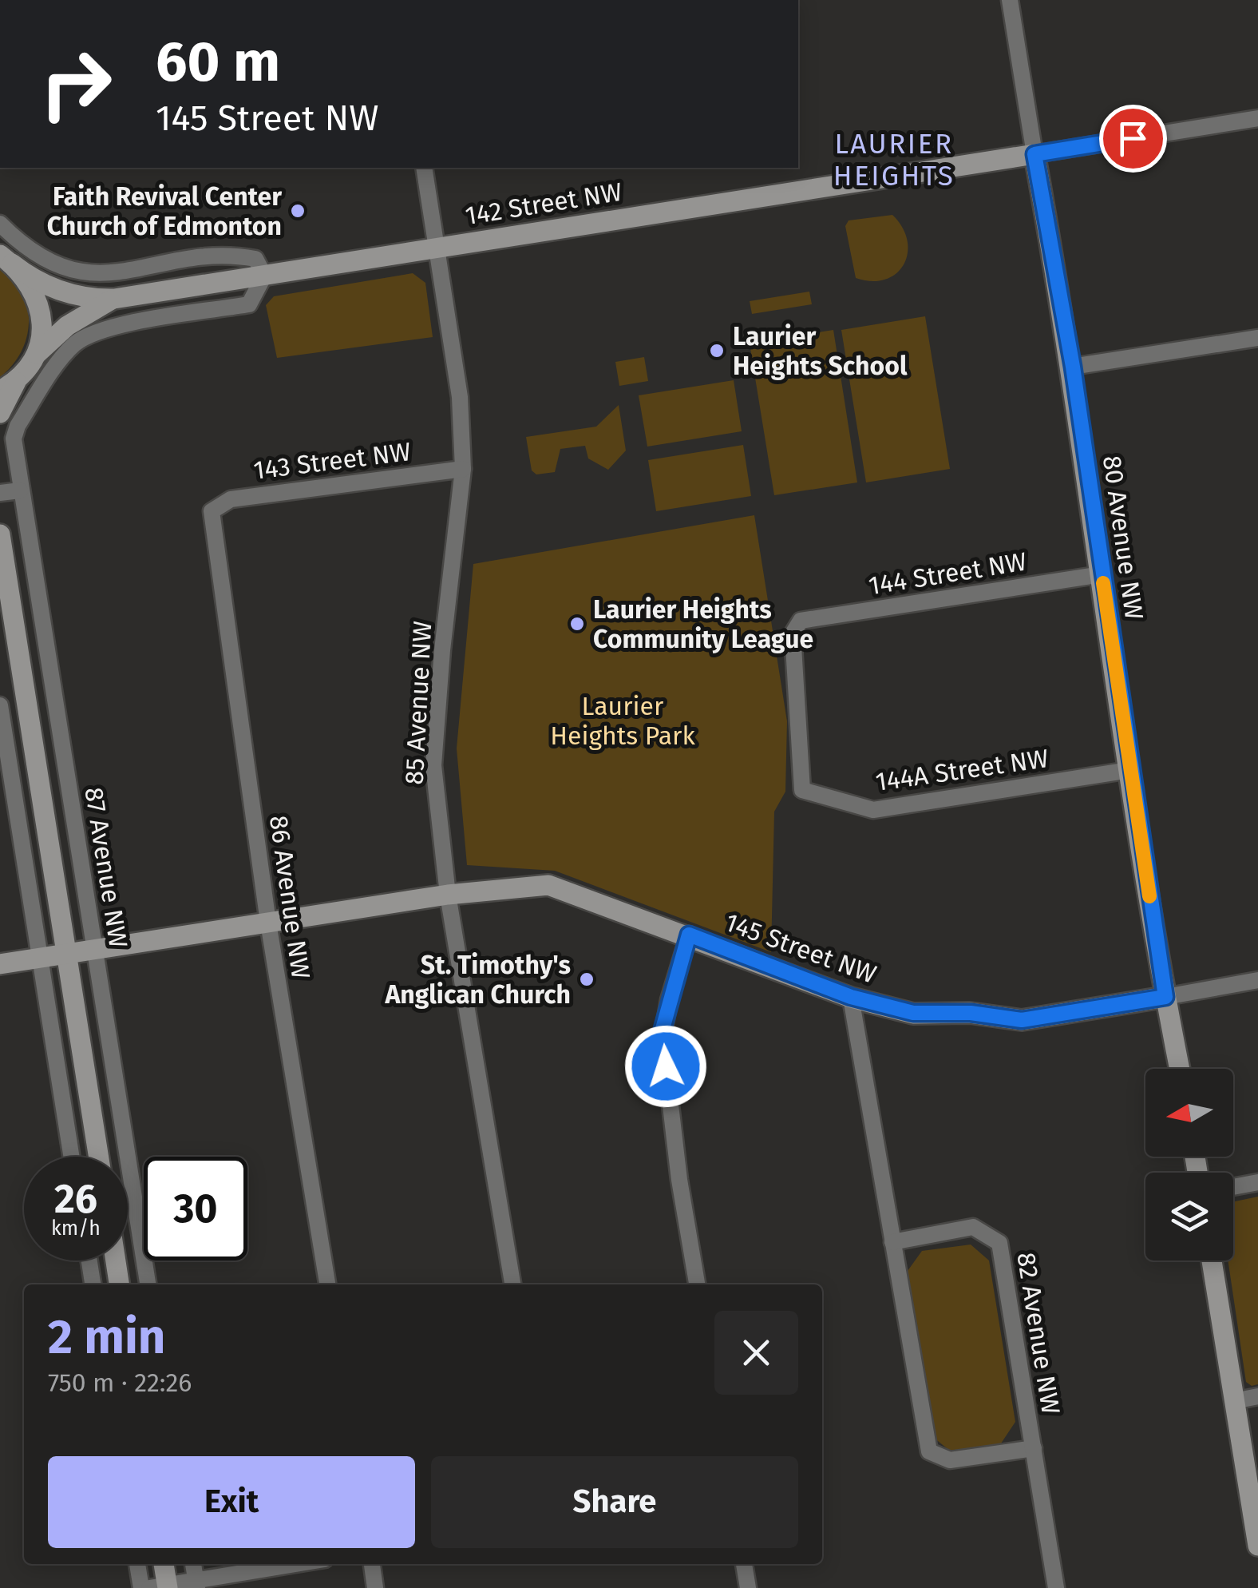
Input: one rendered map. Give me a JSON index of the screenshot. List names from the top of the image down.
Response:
{
  "streets": {
    "street": [
      "142 Street NW",
      "143 Street NW",
      "80 Avenue NW",
      "144 Street NW",
      "85 Avenue NW",
      "144A Street NW",
      "87 Avenue NW",
      "86 Avenue NW",
      "145 Street NW",
      "82 Avenue NW"
    ]
  },
  "crossings": [
    ["142 Street NW", "80 Avenue NW"],
    ["142 Street NW", "85 Avenue NW"],
    ["142 Street NW", "87 Avenue NW"],
    ["143 Street NW", "85 Avenue NW"],
    ["143 Street NW", "86 Avenue NW"],
    ["80 Avenue NW", "144 Street NW"],
    ["80 Avenue NW", "144A Street NW"],
    ["80 Avenue NW", "145 Street NW"],
    ["144 Street NW", "144A Street NW"],
    ["85 Avenue NW", "145 Street NW"],
    ["87 Avenue NW", "145 Street NW"],
    ["86 Avenue NW", "145 Street NW"],
    ["145 Street NW", "82 Avenue NW"]
  ],
  "districts": ["LAURIER HEIGHTS"],
  "parks": ["Laurier Heights Park"],
  "places": [
    "Faith Revival Center Church of Edmonton",
    "Laurier Heights School",
    "Laurier Heights Community League",
    "St. Timothy's Anglican Church"
  ],
  "north": "left",
  "page": {
    "turn": ["60 m", "145 Street NW"],
    "speed": "26 km/h",
    "limit": "30",
    "heading": ["2 min", "750 m · 22:26"],
    "buttons": ["Exit", "Share"]
  }
}
